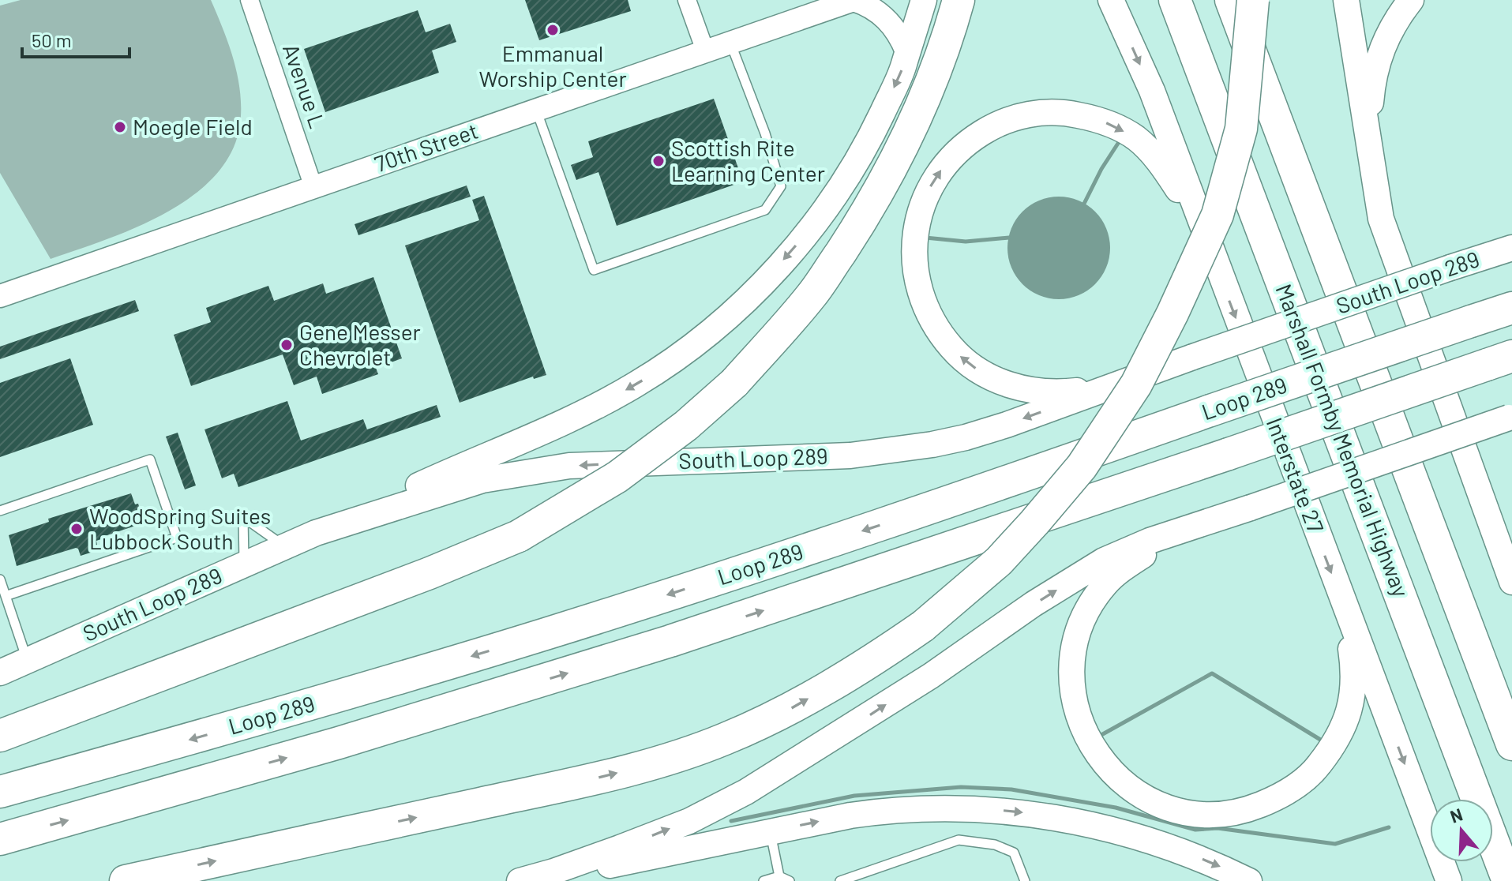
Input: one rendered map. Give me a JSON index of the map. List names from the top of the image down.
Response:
{
  "streets": {
    "highway": ["Loop 289", "Marshall Formby Memorial Highway"],
    "main road": ["South Loop 289", "Interstate 27"],
    "street": ["Avenue L", "70th Street"]
  },
  "crossings": [
    ["Avenue L", "70th Street"]
  ],
  "places": [
    "Emmanual Worship Center",
    "Moegle Field",
    "Scottish Rite Learning Center",
    "Gene Messer Chevrolet",
    "WoodSpring Suites Lubbock South"
  ],
  "scale_bar": "50 m",
  "north": "top"
}
